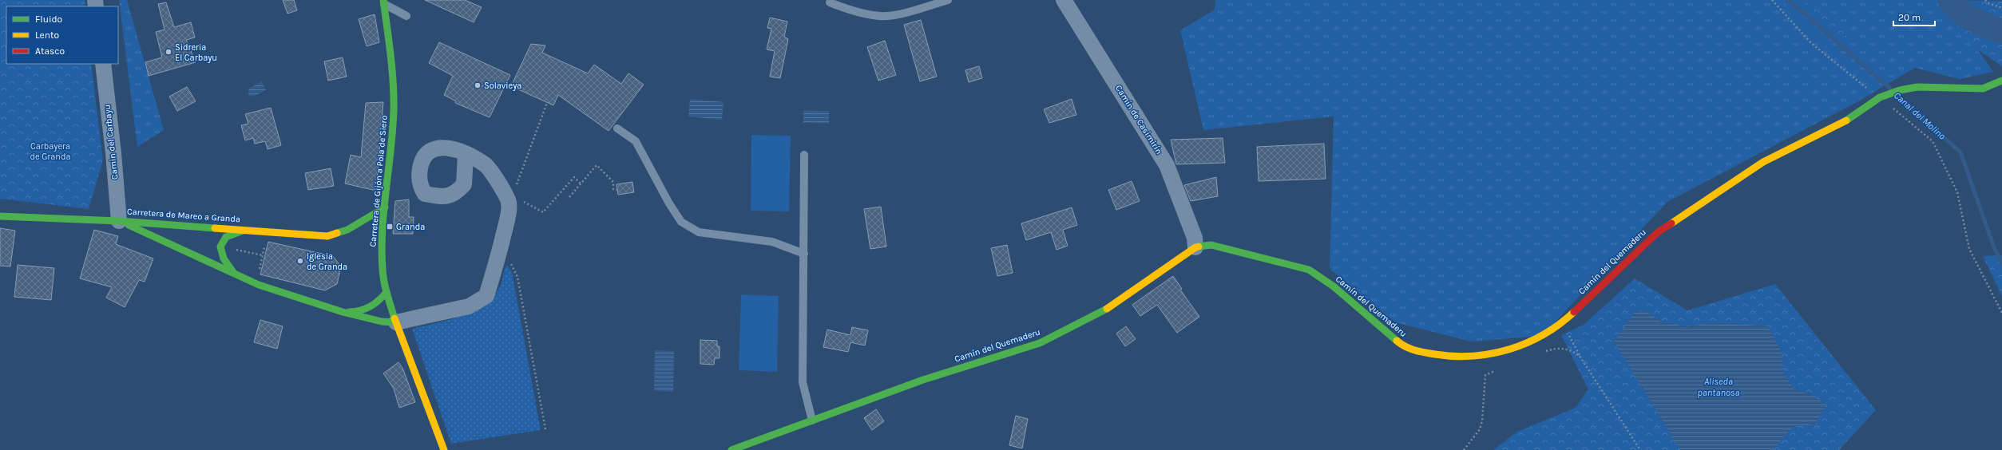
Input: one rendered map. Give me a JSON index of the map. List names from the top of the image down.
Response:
{
  "streets": {
    "street": [
      "Camín de Casimirín",
      "Camin del Carbayu",
      "Carretera de Gijón a Pola de Siero",
      "Carretera de Mareo a Granda",
      "Camín del Quemaderu"
    ]
  },
  "crossings": [
    ["Camín de Casimirín", "Camín del Quemaderu"],
    ["Camin del Carbayu", "Carretera de Mareo a Granda"],
    ["Carretera de Gijón a Pola de Siero", "Carretera de Mareo a Granda"]
  ],
  "water": ["Canal del Molino", "Aliseda pantanosa"],
  "parks": ["Carbayera de Granda"],
  "places": {
    "other": ["Sidreria El Carbayu", "Solavieya", "Iglesia de Granda"],
    "transit": ["Granda"]
  },
  "legend": ["Fluido", "Lento", "Atasco"],
  "scale_bar": "20 m"
}
